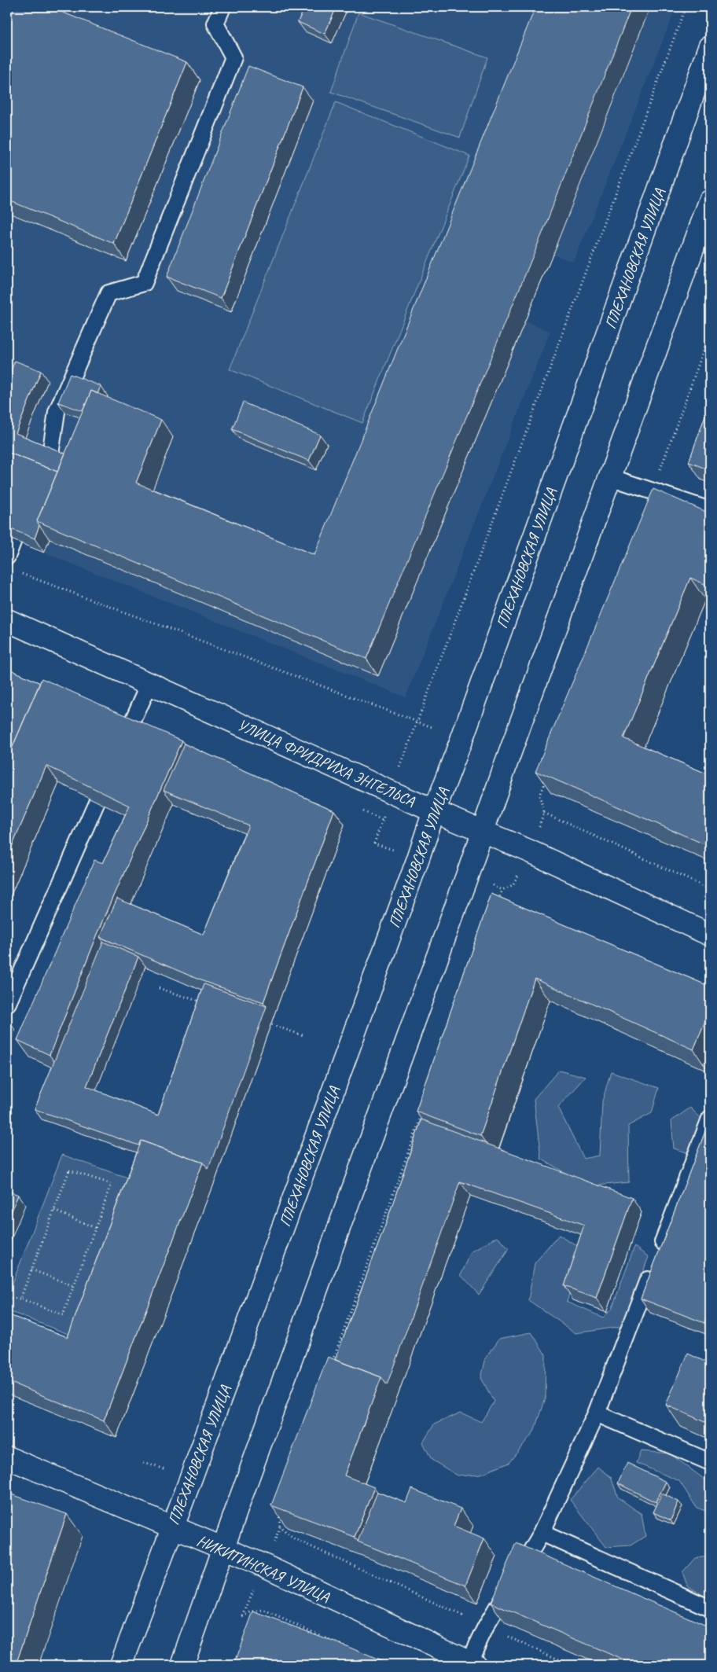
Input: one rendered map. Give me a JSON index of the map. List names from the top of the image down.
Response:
{
  "streets": {
    "main road": ["ПЛЕХАНОВСКАЯ УЛИЦА", "УЛИЦА ФРИДРИХА ЭНГЕЛЬСА", "НИКИТИНСКАЯ УЛИЦА"]
  },
  "crossings": [
    ["ПЛЕХАНОВСКАЯ УЛИЦА", "УЛИЦА ФРИДРИХА ЭНГЕЛЬСА"],
    ["ПЛЕХАНОВСКАЯ УЛИЦА", "НИКИТИНСКАЯ УЛИЦА"]
  ]
}
